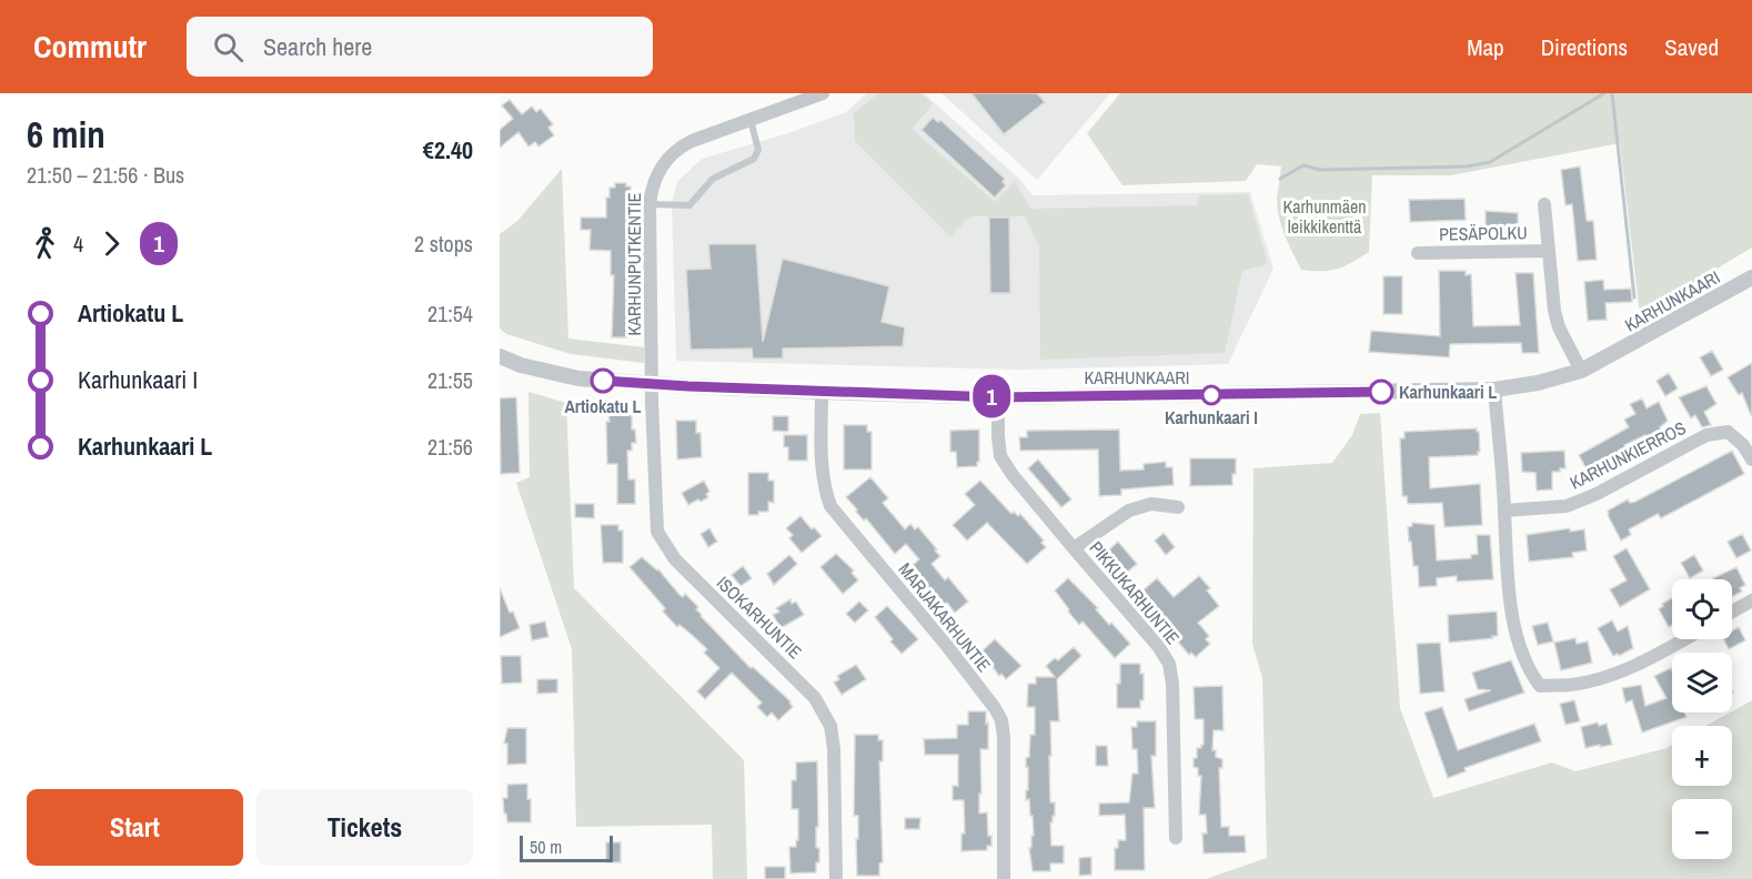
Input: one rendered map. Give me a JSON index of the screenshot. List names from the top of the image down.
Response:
{
  "streets": {
    "street": [
      "PESÄPOLKU",
      "KARHUNPUTKENTIE",
      "KARHUNKAARI",
      "KARHUNKIERROS",
      "PIKKUKARHUNTIE",
      "ISOKARHUNTIE",
      "MARJAKARHUNTIE"
    ]
  },
  "crossings": [
    ["KARHUNPUTKENTIE", "KARHUNKAARI"],
    ["KARHUNPUTKENTIE", "ISOKARHUNTIE"],
    ["KARHUNKAARI", "PIKKUKARHUNTIE"],
    ["KARHUNKAARI", "ISOKARHUNTIE"],
    ["KARHUNKAARI", "MARJAKARHUNTIE"]
  ],
  "parks": ["Karhunmäen leikkikenttä"],
  "places": ["Artiokatu L", "Karhunkaari L", "Karhunkaari I"],
  "lines": ["bus line 1"],
  "scale_bar": "50 m",
  "page": {
    "header": "Commutr",
    "search": "Search here",
    "nav": ["Map", "Directions", "Saved"],
    "heading": ["6 min", "21:50 – 21:56 · Bus", "€2.40"],
    "on_map": "1",
    "legs": ["4", "1", "2 stops"],
    "list": [
      {
        "name": "Artiokatu L",
        "value": "21:54"
      },
      {
        "name": "Karhunkaari I",
        "value": "21:55"
      },
      {
        "name": "Karhunkaari L",
        "value": "21:56"
      }
    ],
    "map_buttons": ["+", "−"],
    "buttons": ["Start", "Tickets"],
    "scale": "50 m"
  }
}
